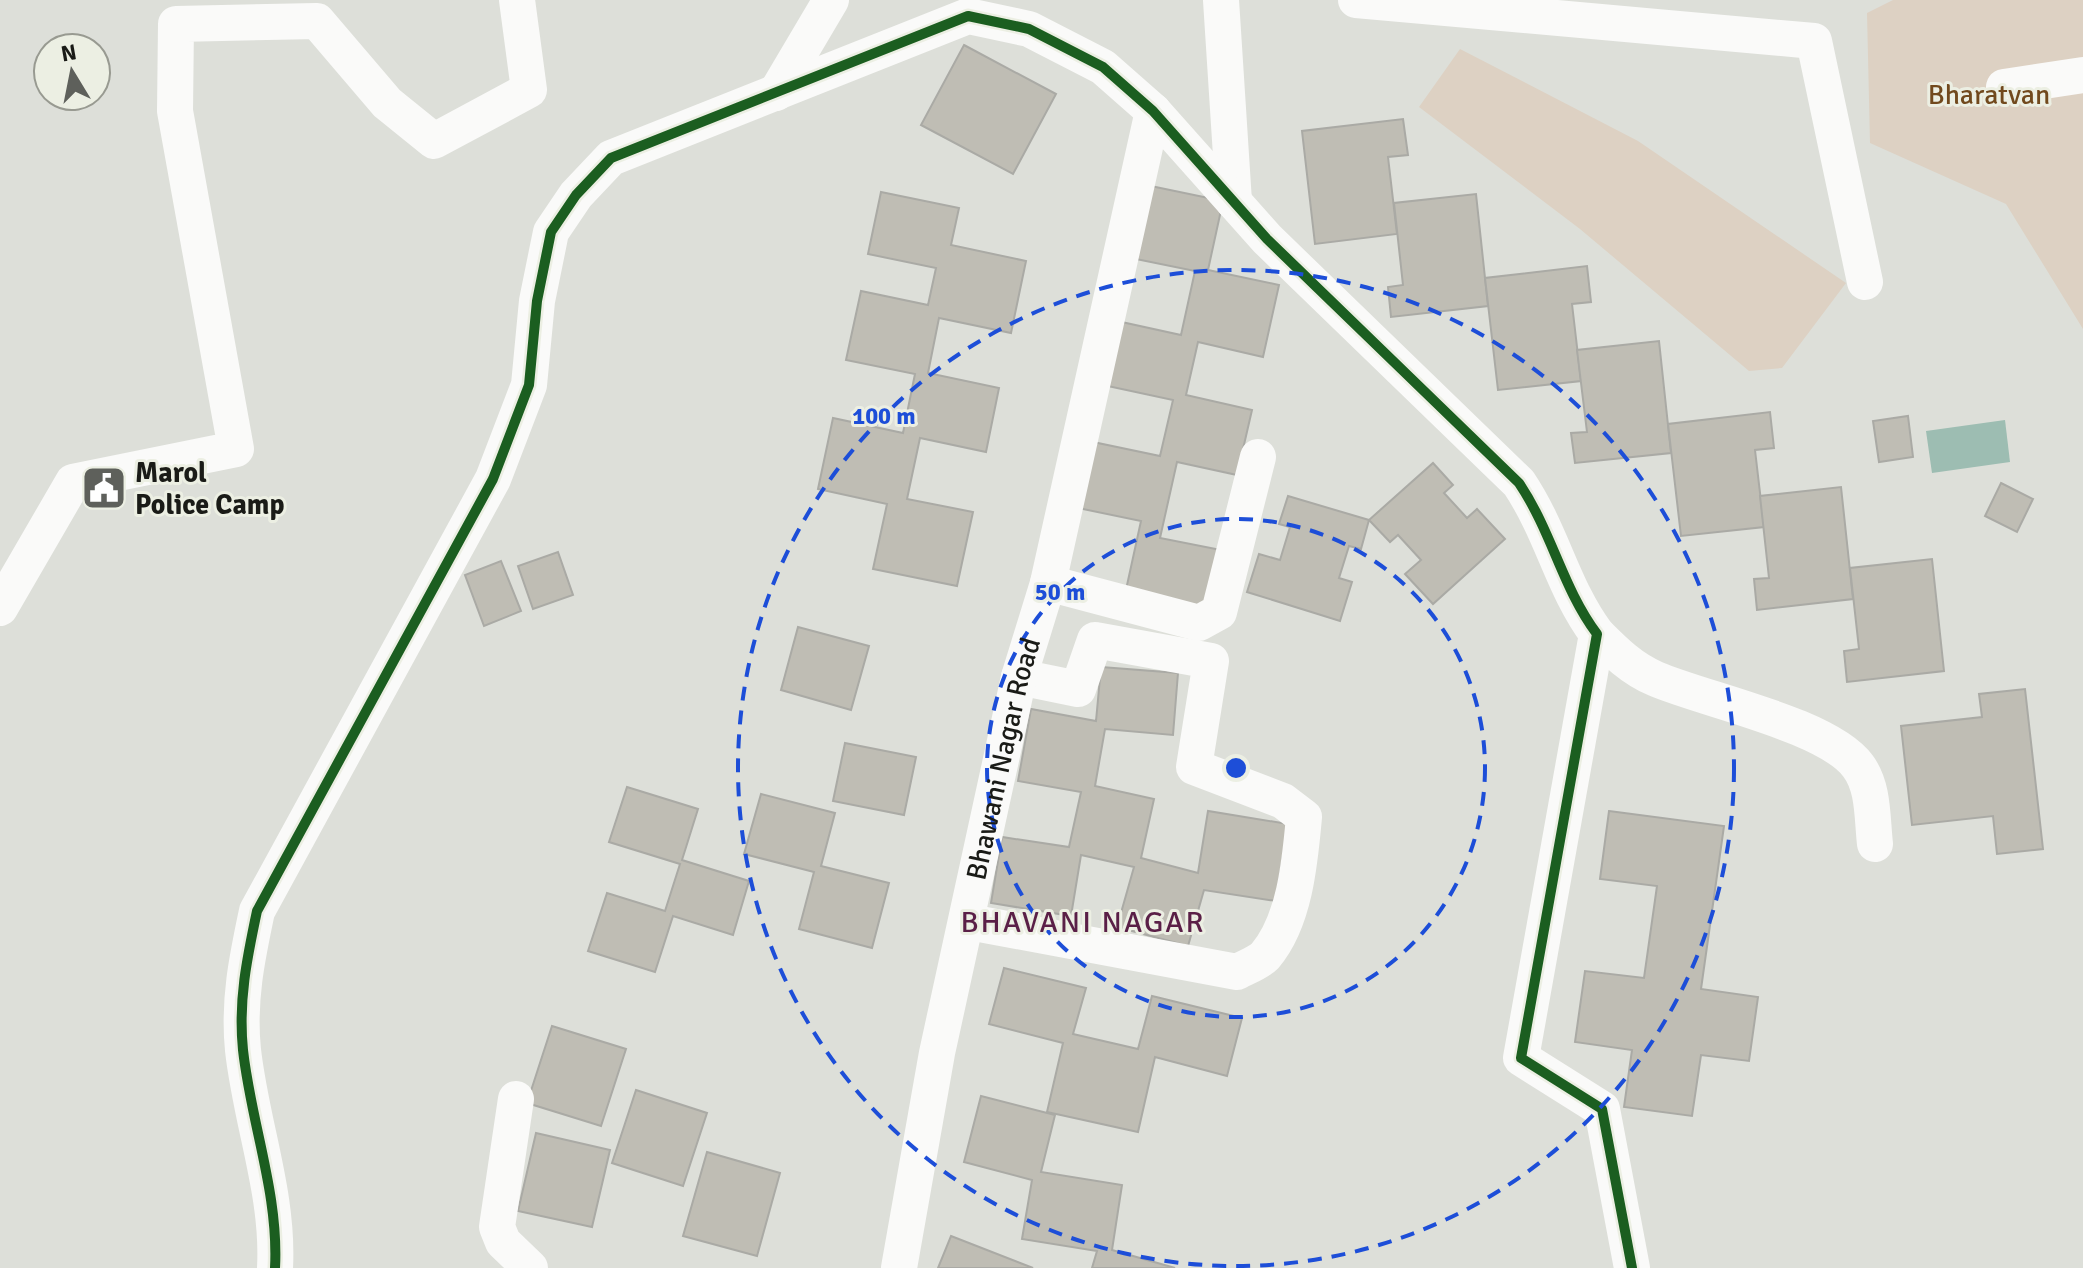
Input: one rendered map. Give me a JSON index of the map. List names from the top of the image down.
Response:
{
  "streets": {
    "street": ["Bhawani Nagar Road"]
  },
  "districts": ["BHAVANI NAGAR"],
  "parks": ["Bharatvan"],
  "places": {
    "public building": ["Marol Police Camp"]
  },
  "north": "top",
  "rings": ["100 m", "50 m"]
}
